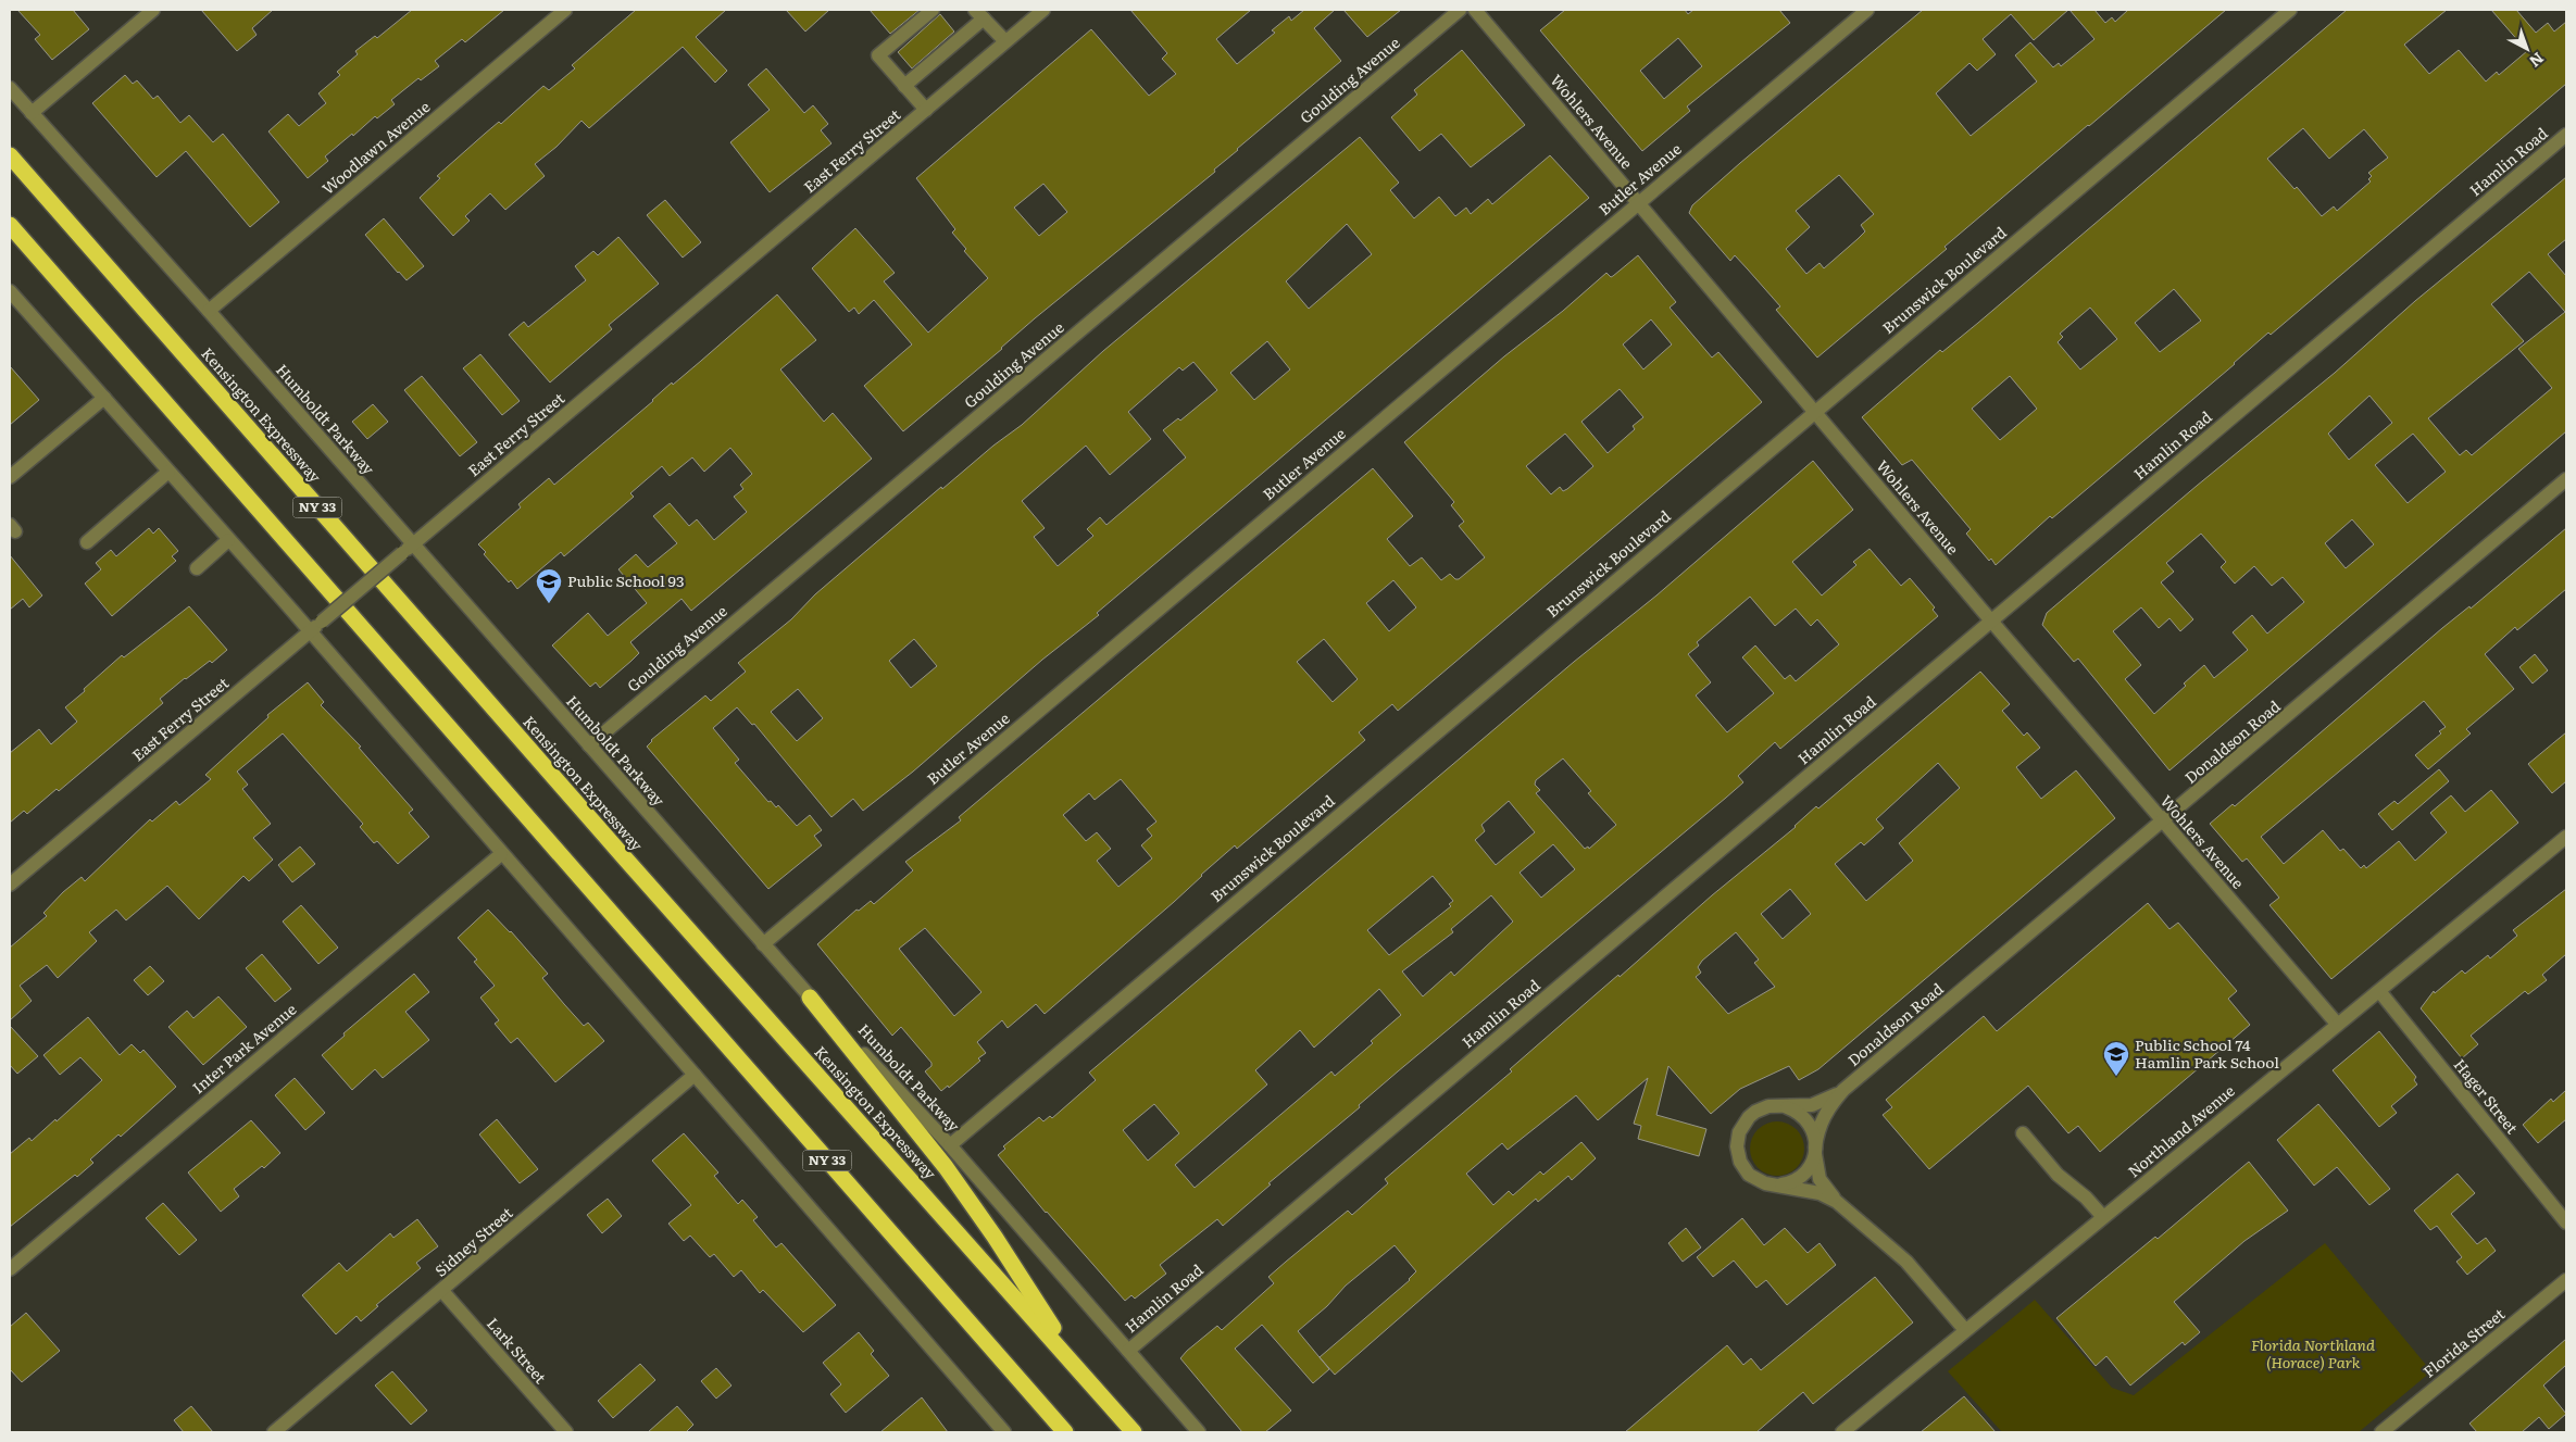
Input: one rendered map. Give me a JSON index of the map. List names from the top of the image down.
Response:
{
  "streets": {
    "highway": ["Kensington Expressway", "NY 33"],
    "street": [
      "Goulding Avenue",
      "Wohlers Avenue",
      "Woodlawn Avenue",
      "East Ferry Street",
      "Hamlin Road",
      "Butler Avenue",
      "Brunswick Boulevard",
      "Humboldt Parkway",
      "Donaldson Road",
      "Inter Park Avenue",
      "Hager Street",
      "Northland Avenue",
      "Sidney Street",
      "Florida Street",
      "Lark Street"
    ]
  },
  "crossings": [
    ["Goulding Avenue", "Humboldt Parkway"],
    ["Wohlers Avenue", "Hamlin Road"],
    ["Wohlers Avenue", "Butler Avenue"],
    ["Wohlers Avenue", "Brunswick Boulevard"],
    ["Wohlers Avenue", "Donaldson Road"],
    ["Wohlers Avenue", "Northland Avenue"],
    ["Woodlawn Avenue", "Humboldt Parkway"],
    ["East Ferry Street", "Humboldt Parkway"],
    ["Hamlin Road", "Humboldt Parkway"],
    ["Butler Avenue", "Humboldt Parkway"],
    ["Brunswick Boulevard", "Humboldt Parkway"],
    ["Donaldson Road", "Northland Avenue"],
    ["Hager Street", "Northland Avenue"],
    ["Sidney Street", "Lark Street"]
  ],
  "parks": ["Florida Northland (Horace) Park"],
  "places": {
    "school or university": ["Public School 93", "Public School 74 Hamlin Park School"]
  },
  "north": "bottom right"
}
